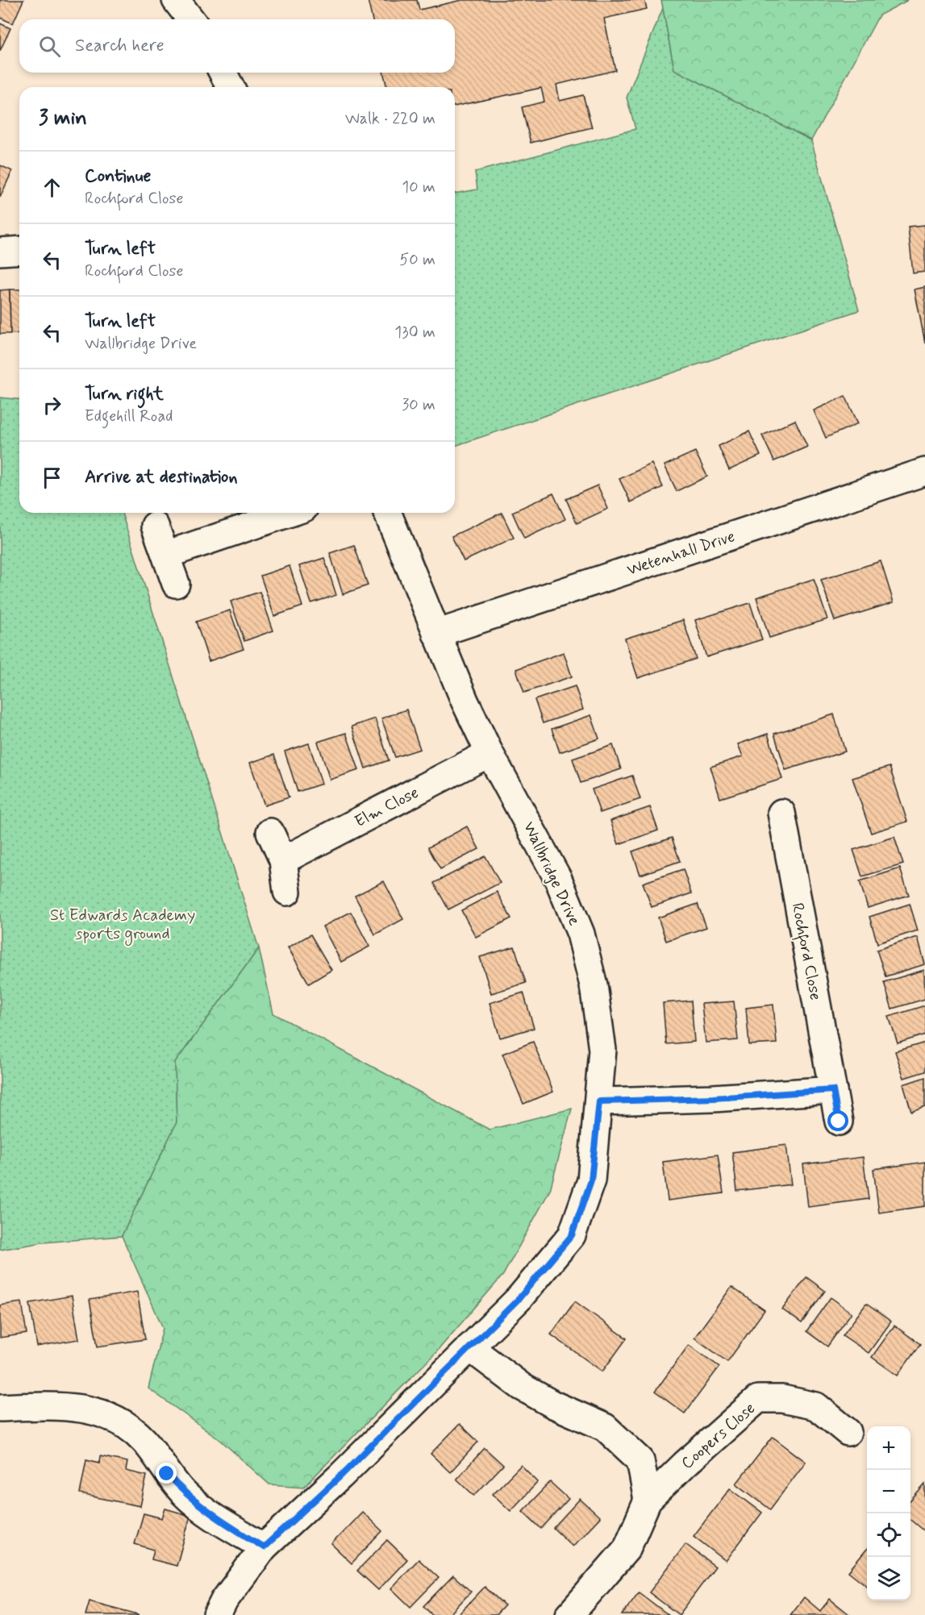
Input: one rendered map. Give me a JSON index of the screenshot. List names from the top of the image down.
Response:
{
  "streets": {
    "street": [
      "Wetenhall Drive",
      "Elm Close",
      "Wallbridge Drive",
      "Rochford Close",
      "Coopers Close"
    ]
  },
  "crossings": [
    ["Wetenhall Drive", "Wallbridge Drive"],
    ["Elm Close", "Wallbridge Drive"]
  ],
  "parks": ["St Edwards Academy sports ground"],
  "page": {
    "search": "Search here",
    "heading": ["3 min", "Walk · 220 m"],
    "list": [
      ["Continue", "Rochford Close", "10 m"],
      ["Turn left", "Rochford Close", "50 m"],
      ["Turn left", "Wallbridge Drive", "130 m"],
      ["Turn right", "Edgehill Road", "30 m"],
      "Arrive at destination"
    ],
    "map_buttons": ["+", "−"]
  }
}
